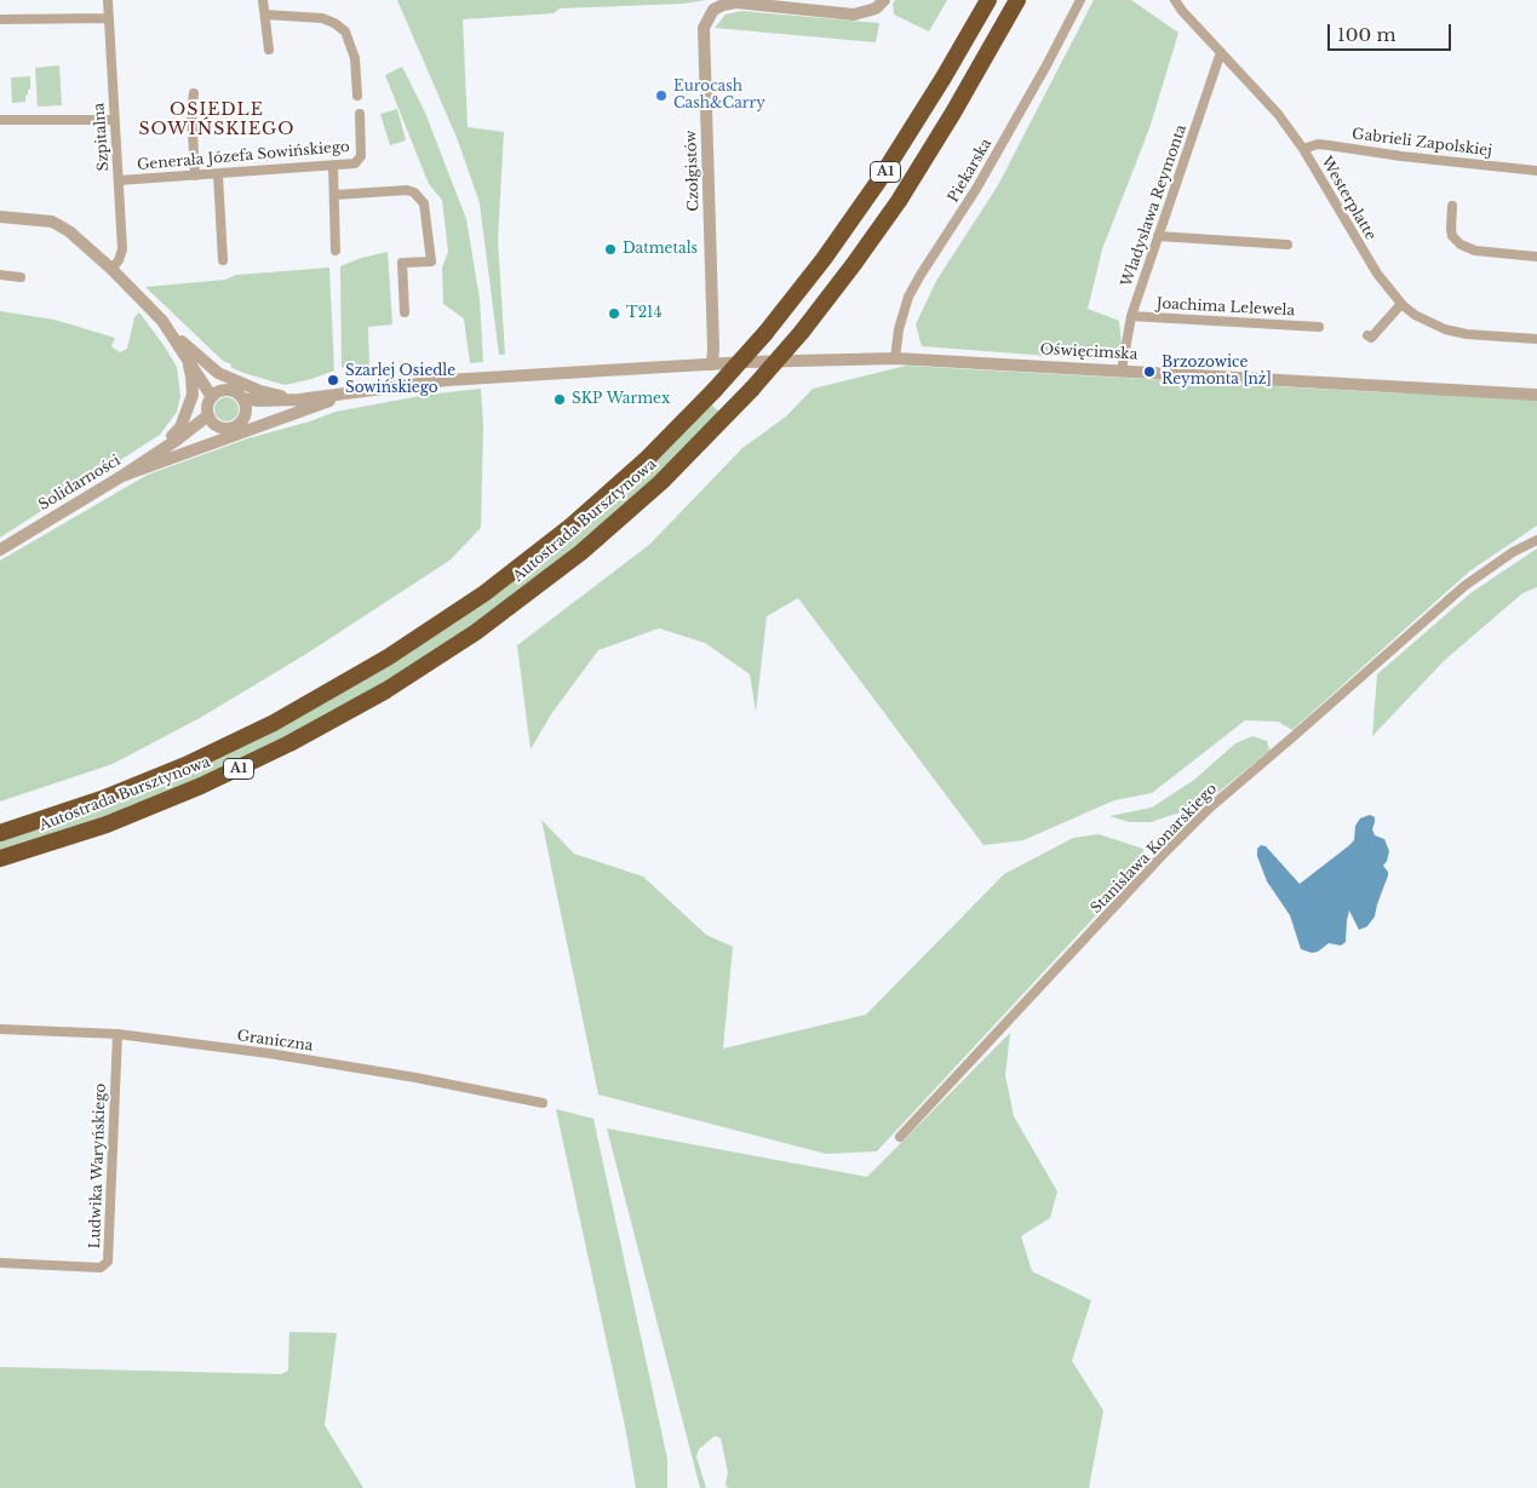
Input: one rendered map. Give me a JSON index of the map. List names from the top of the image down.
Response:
{
  "streets": {
    "highway": ["A1", "Autostrada Bursztynowa"],
    "street": [
      "Szpitalna",
      "Gabrieli Zapolskiej",
      "Generała Józefa Sowińskiego",
      "Czołgistów",
      "Piekarska",
      "Westerplatte",
      "Władysława Reymonta",
      "Joachima Lelewela",
      "Oświęcimska",
      "Solidarności",
      "Stanisława Konarskiego",
      "Graniczna",
      "Ludwika Waryńskiego"
    ]
  },
  "crossings": [
    ["Szpitalna", "Generała Józefa Sowińskiego"],
    ["Gabrieli Zapolskiej", "Westerplatte"],
    ["Czołgistów", "Oświęcimska"],
    ["Piekarska", "Oświęcimska"],
    ["Westerplatte", "Władysława Reymonta"],
    ["Władysława Reymonta", "Joachima Lelewela"],
    ["Władysława Reymonta", "Oświęcimska"],
    ["Graniczna", "Ludwika Waryńskiego"]
  ],
  "districts": ["OSIEDLE SOWIŃSKIEGO"],
  "places": [
    "Eurocash Cash&Carry",
    "Datmetals",
    "T214",
    "Brzozowice Reymonta [nż]",
    "Szarlej Osiedle Sowińskiego",
    "SKP Warmex"
  ],
  "scale_bar": "100 m"
}
